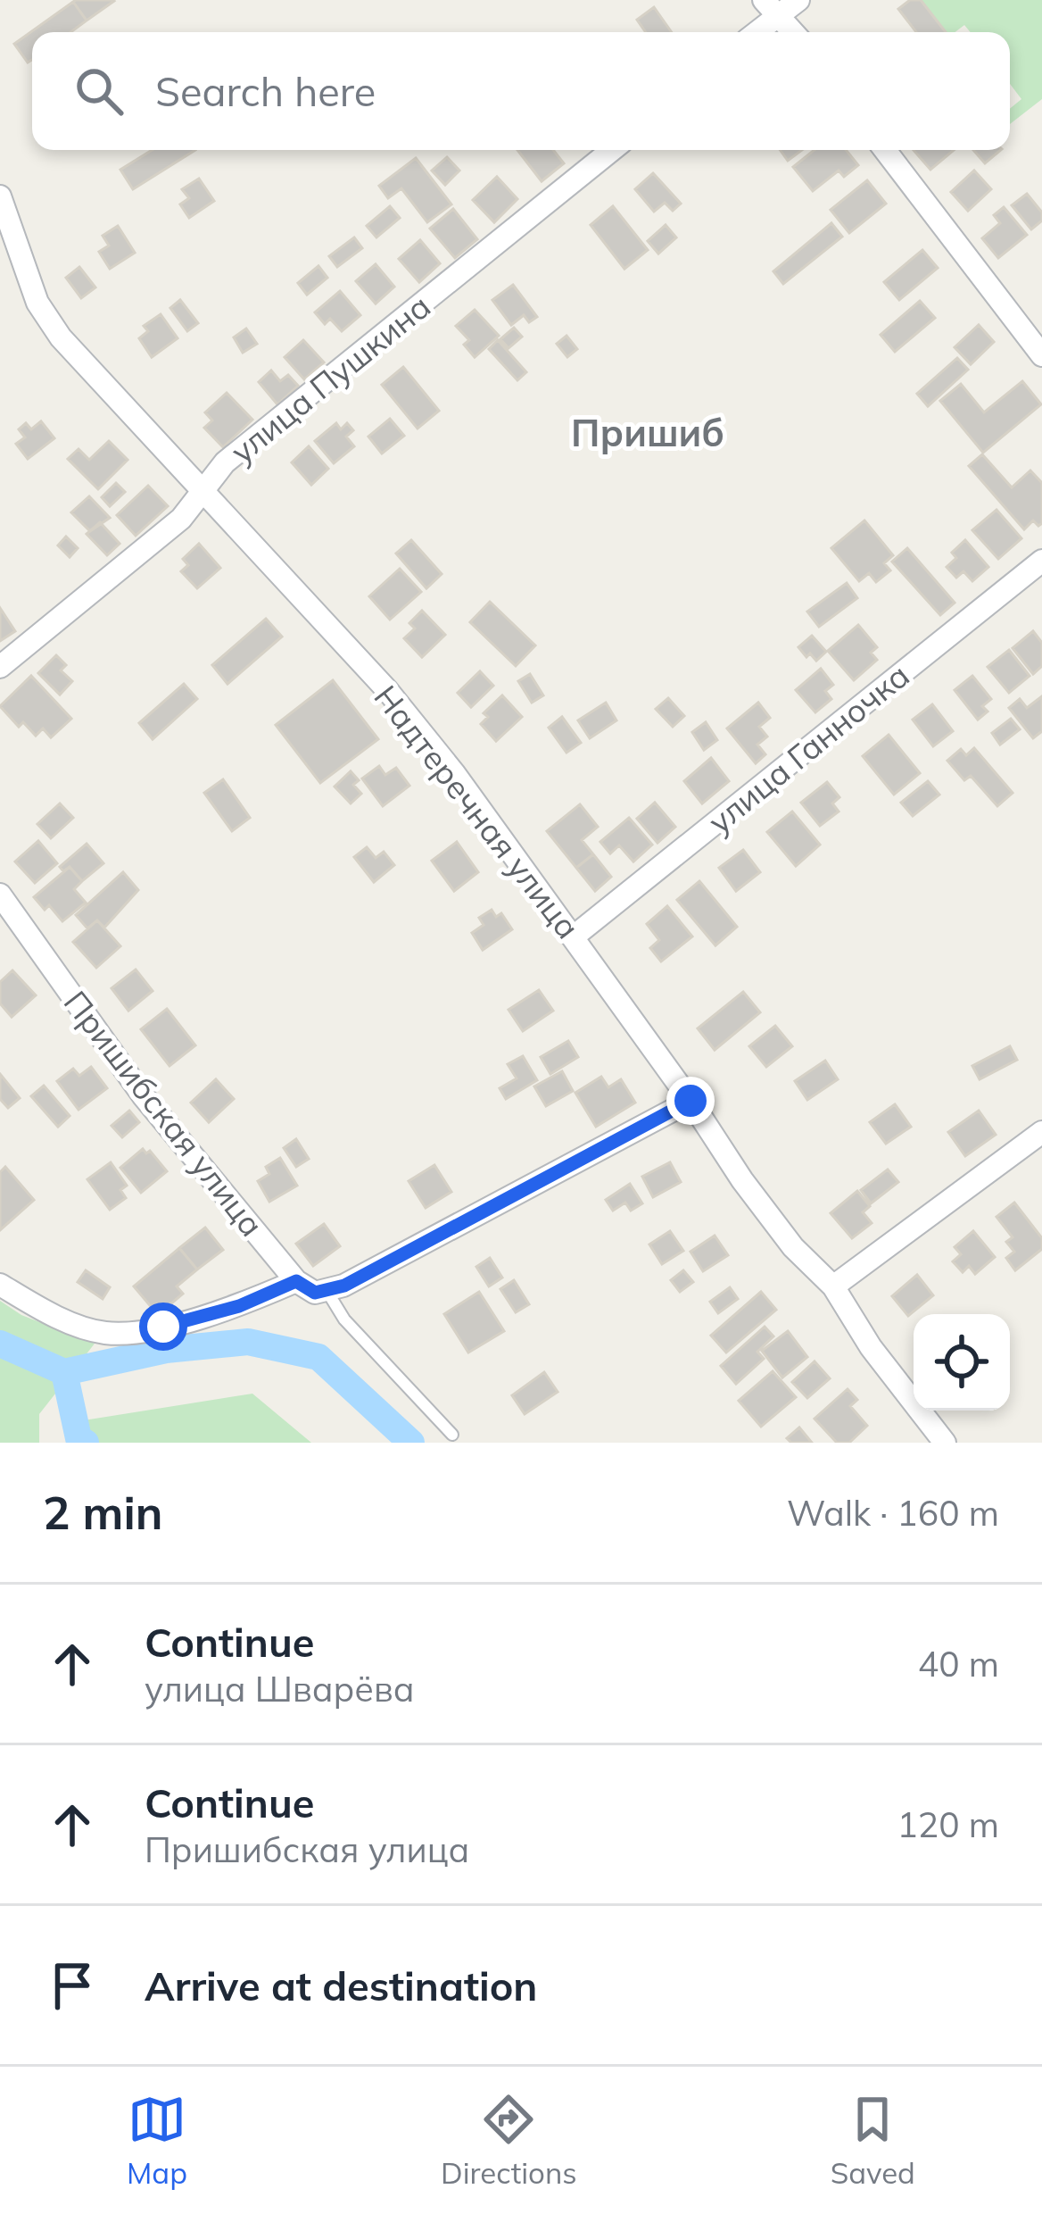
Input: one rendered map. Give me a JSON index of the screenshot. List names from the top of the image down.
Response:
{
  "streets": {
    "street": [
      "улица Пушкина",
      "улица Ганночка",
      "Надтеречная улица",
      "Пришибская улица"
    ]
  },
  "crossings": [
    ["улица Пушкина", "Надтеречная улица"],
    ["улица Ганночка", "Надтеречная улица"]
  ],
  "districts": ["Пришиб"],
  "page": {
    "search": "Search here",
    "heading": ["2 min", "Walk · 160 m"],
    "list": [
      ["Continue", "улица Шварёва", "40 m"],
      ["Continue", "Пришибская улица", "120 m"],
      "Arrive at destination"
    ],
    "nav": ["Map", "Directions", "Saved"]
  }
}
